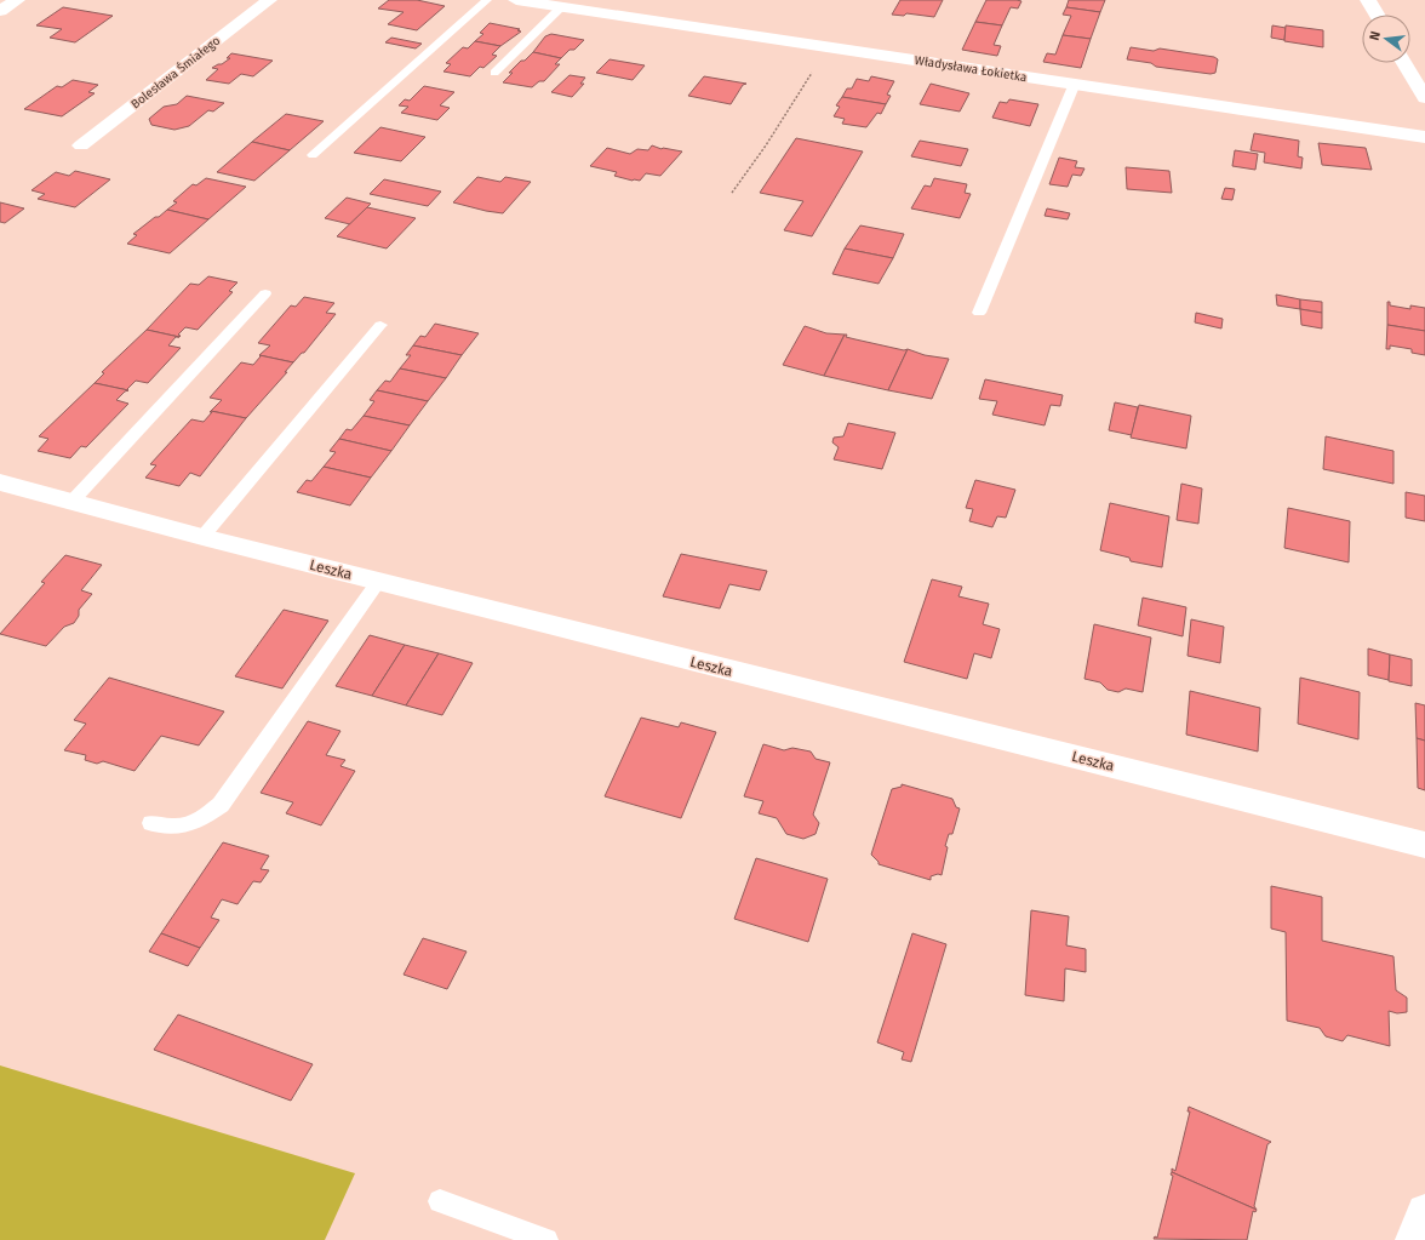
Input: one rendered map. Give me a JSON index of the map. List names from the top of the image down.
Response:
{
  "streets": {
    "street": ["Władysława Łokietka", "Bolesława Śmiałego", "Leszka"]
  },
  "north": "left"
}
